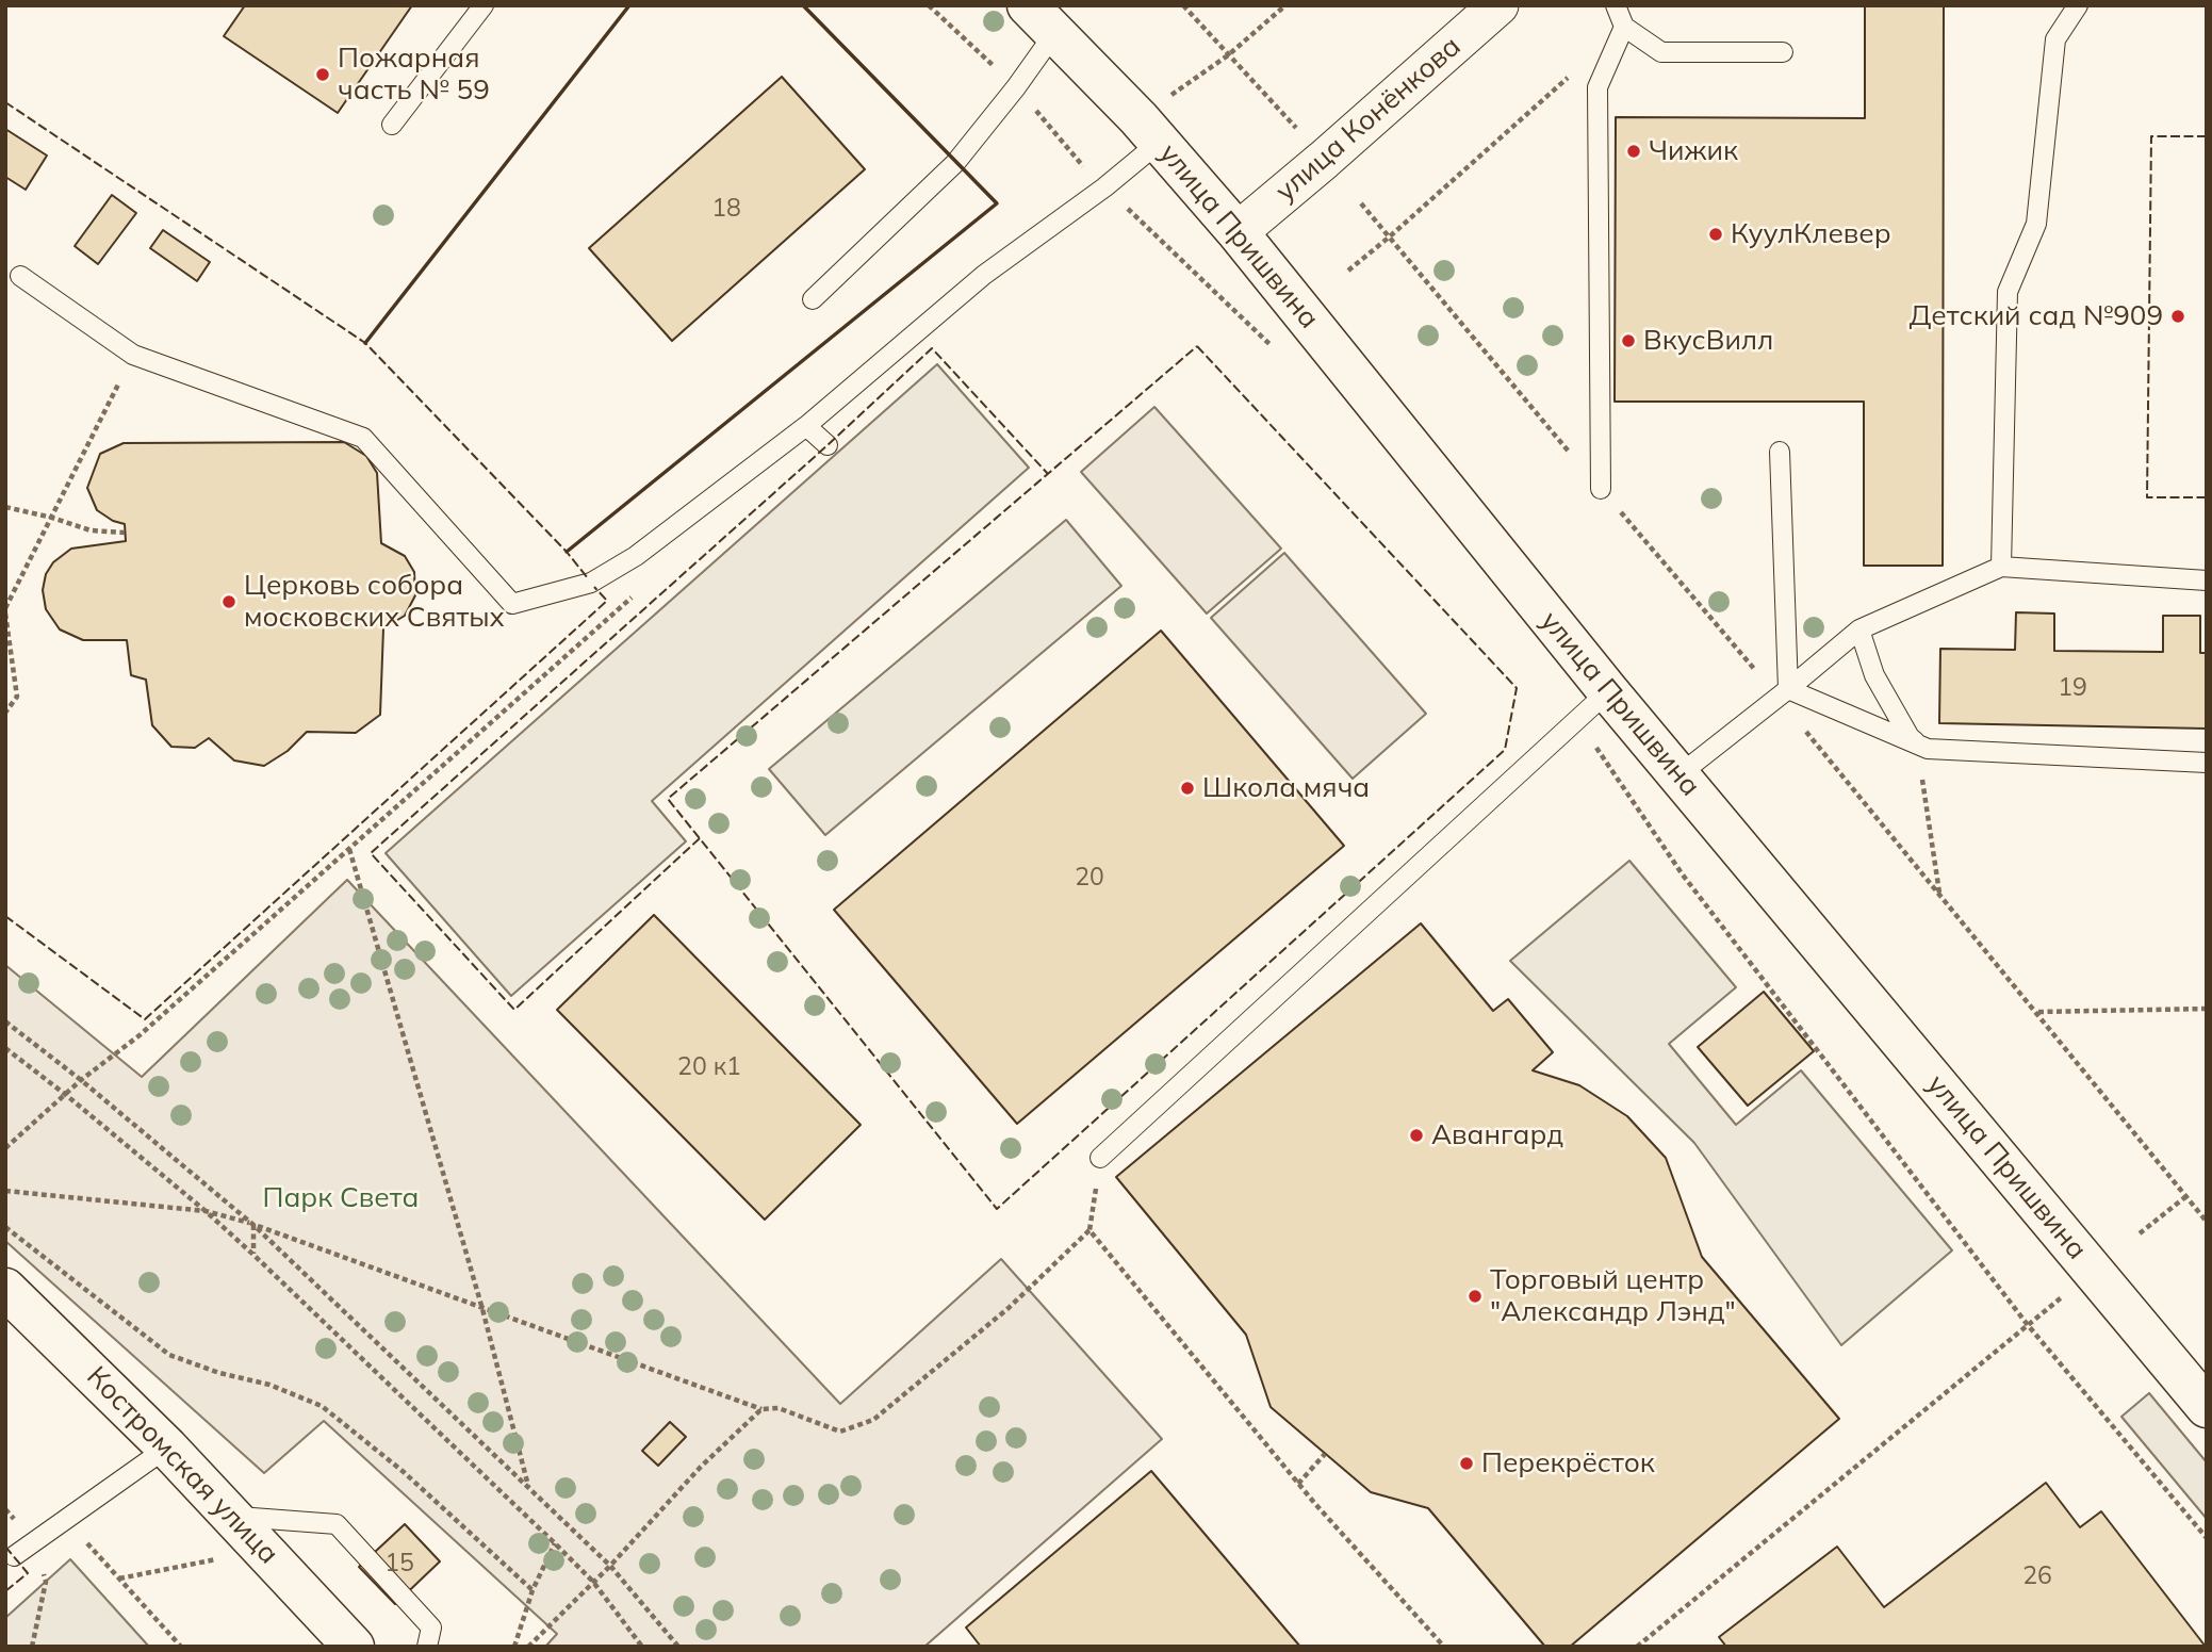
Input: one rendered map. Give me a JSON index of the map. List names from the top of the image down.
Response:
{
  "streets": {
    "street": ["улица Конёнкова", "улица Пришвина", "Костромская улица"]
  },
  "crossings": [
    ["улица Конёнкова", "улица Пришвина"]
  ],
  "parks": ["Парк Света"],
  "places": [
    "Пожарная часть № 59",
    "Чижик",
    "КуулКлевер",
    "Детский сад №909",
    "ВкусВилл",
    "Церковь собора московских Святых",
    "Школа мяча",
    "Авангард",
    "Торговый центр \"Александр Лэнд\"",
    "Перекрёсток"
  ],
  "house_numbers": [
    "18",
    "19",
    "20",
    "20 к1",
    "15",
    "26"
  ]
}
